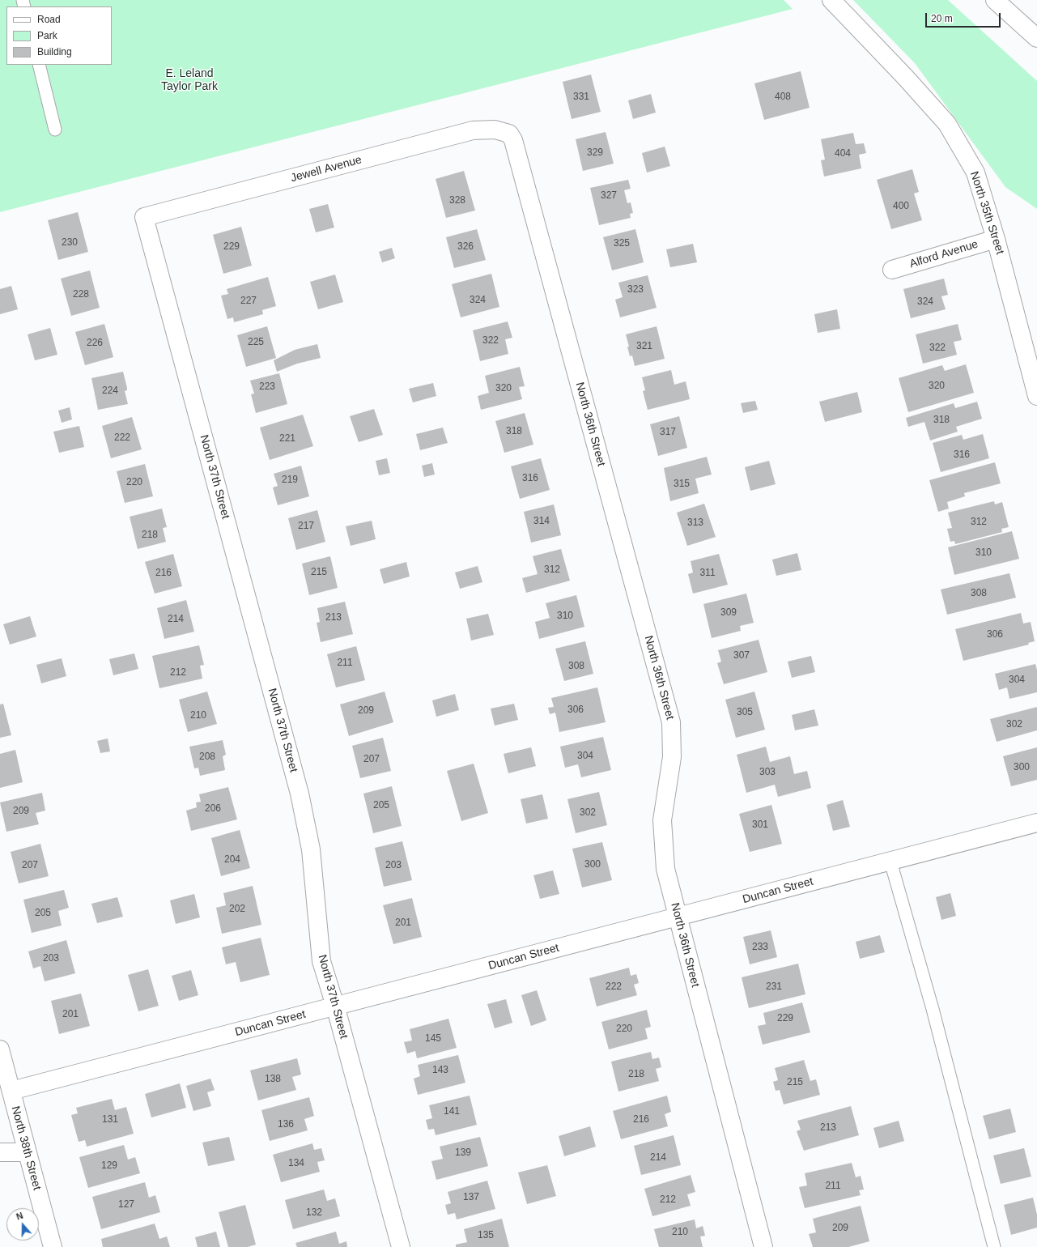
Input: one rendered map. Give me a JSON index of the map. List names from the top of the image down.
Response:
{
  "streets": {
    "main road": [
      "Jewell Avenue",
      "North 35th Street",
      "Alford Avenue",
      "North 36th Street",
      "North 37th Street",
      "Duncan Street",
      "North 38th Street"
    ]
  },
  "crossings": [
    ["Jewell Avenue", "North 36th Street"],
    ["Jewell Avenue", "North 37th Street"],
    ["North 35th Street", "Alford Avenue"],
    ["North 36th Street", "Duncan Street"],
    ["North 37th Street", "Duncan Street"],
    ["Duncan Street", "North 38th Street"]
  ],
  "parks": ["E. Leland Taylor Park"],
  "house_numbers": [
    "331",
    "408",
    "329",
    "404",
    "327",
    "328",
    "400",
    "230",
    "325",
    "229",
    "326",
    "323",
    "228",
    "324",
    "227",
    "324",
    "322",
    "225",
    "226",
    "321",
    "322",
    "320",
    "223",
    "320",
    "224",
    "318",
    "318",
    "317",
    "222",
    "221",
    "316",
    "316",
    "219",
    "220",
    "315",
    "314",
    "312",
    "313",
    "217",
    "218",
    "310",
    "312",
    "215",
    "216",
    "311",
    "308",
    "309",
    "310",
    "213",
    "214",
    "306",
    "307",
    "211",
    "308",
    "212",
    "304",
    "306",
    "209",
    "305",
    "210",
    "302",
    "304",
    "208",
    "207",
    "300",
    "303",
    "205",
    "206",
    "209",
    "302",
    "301",
    "204",
    "300",
    "207",
    "203",
    "202",
    "205",
    "201",
    "233",
    "203",
    "222",
    "231",
    "201",
    "229",
    "220",
    "145",
    "143",
    "218",
    "138",
    "215",
    "141",
    "131",
    "216",
    "136",
    "213",
    "139",
    "214",
    "134",
    "129",
    "211",
    "137",
    "212",
    "127",
    "132",
    "209",
    "210",
    "135"
  ],
  "legend": ["Road", "Park", "Building"],
  "scale_bar": "20 m",
  "north": "top"
}
